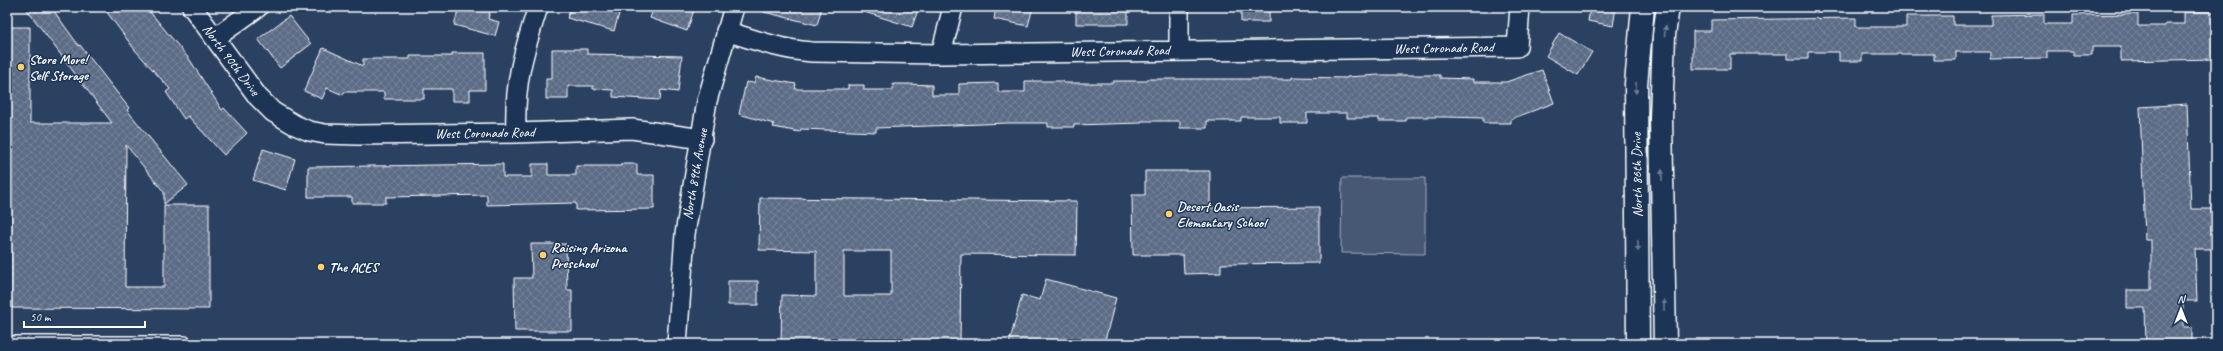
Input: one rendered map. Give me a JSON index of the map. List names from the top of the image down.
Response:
{
  "streets": {
    "street": [
      "West Coronado Road",
      "North 90th Drive",
      "North 89th Avenue",
      "North 86th Drive"
    ]
  },
  "crossings": [
    ["West Coronado Road", "North 90th Drive"],
    ["West Coronado Road", "North 89th Avenue"]
  ],
  "places": [
    "Store More! Self Storage",
    "Desert Oasis Elementary School",
    "Raising Arizona Preschool",
    "The ACES"
  ],
  "scale_bar": "50 m",
  "north": "top"
}
